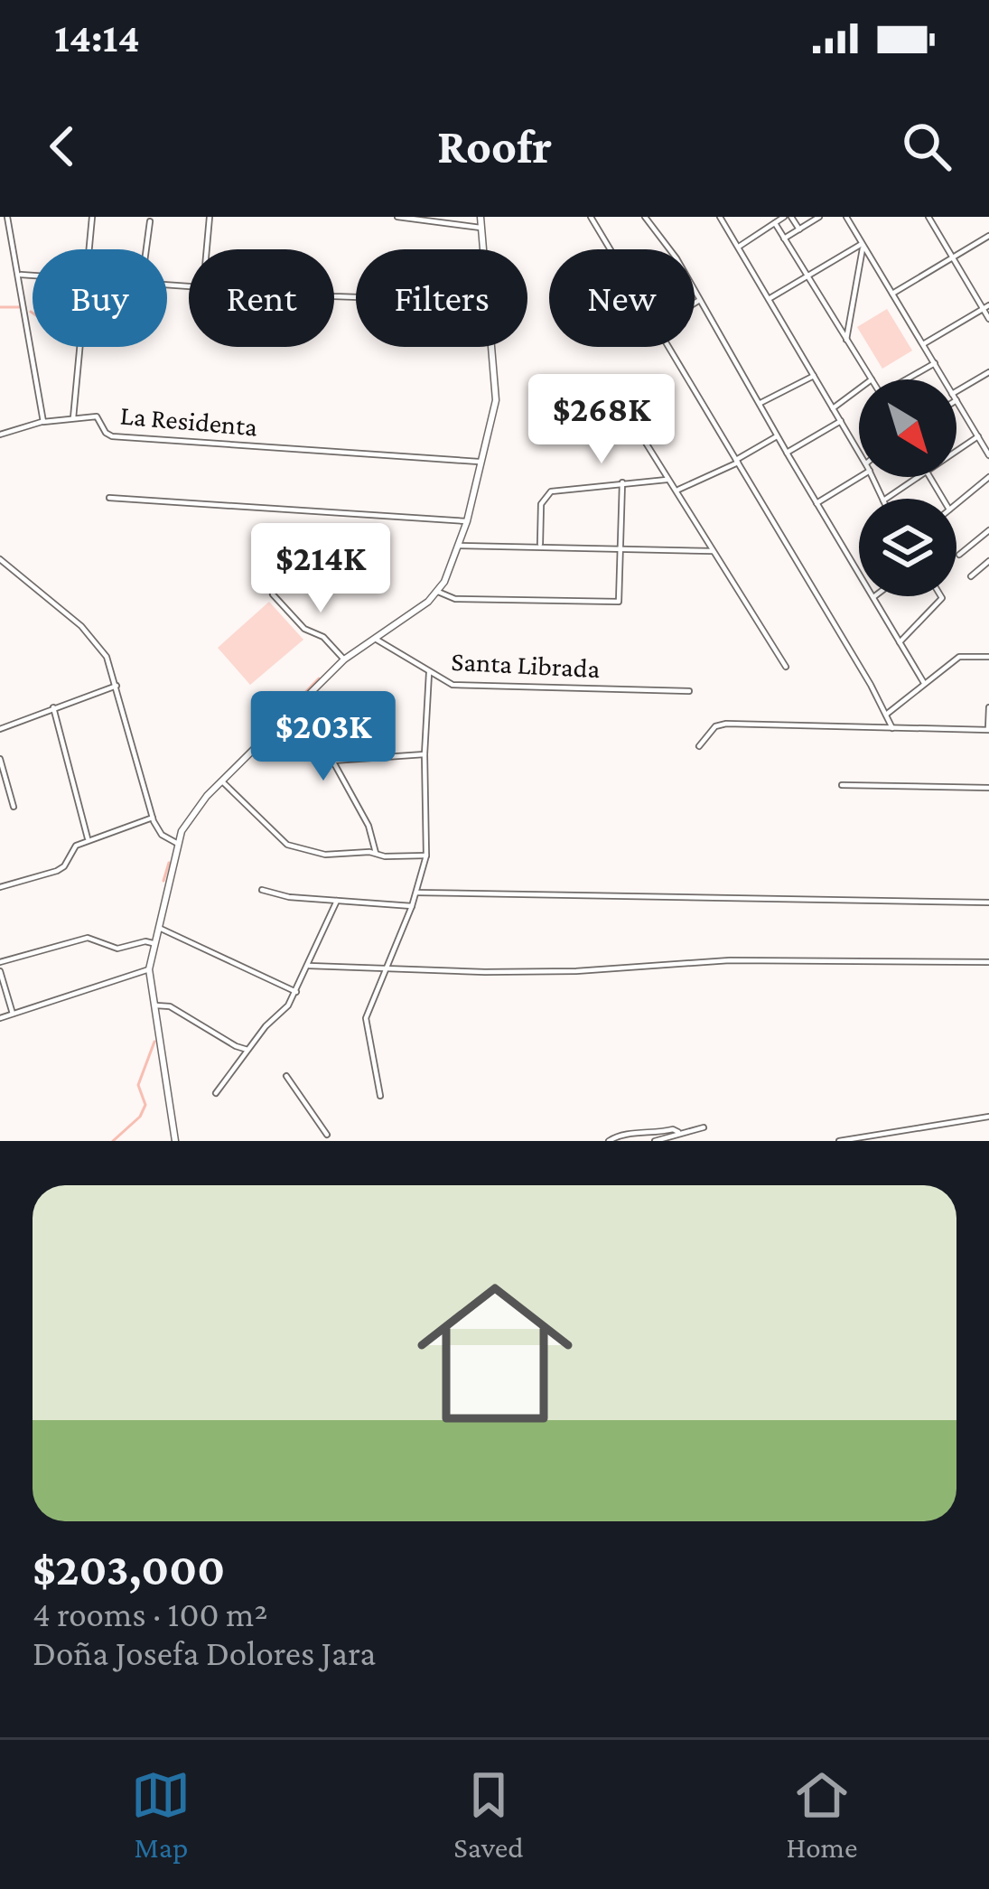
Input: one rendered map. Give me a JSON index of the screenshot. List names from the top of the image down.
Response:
{
  "streets": {
    "street": ["La Residenta", "Santa Librada"]
  },
  "north": "bottom right",
  "page": {
    "status": "14:14",
    "header": "Roofr",
    "chip": [
      "Buy",
      "Rent",
      "Filters",
      "New"
    ],
    "price": ["$268K", "$214K", "$203K"],
    "list": [
      {
        "name": "$203,000",
        "note": "4 rooms · 100 m² · Doña Josefa Dolores Jara"
      }
    ],
    "tabs": ["Map", "Saved", "Home"]
  }
}
